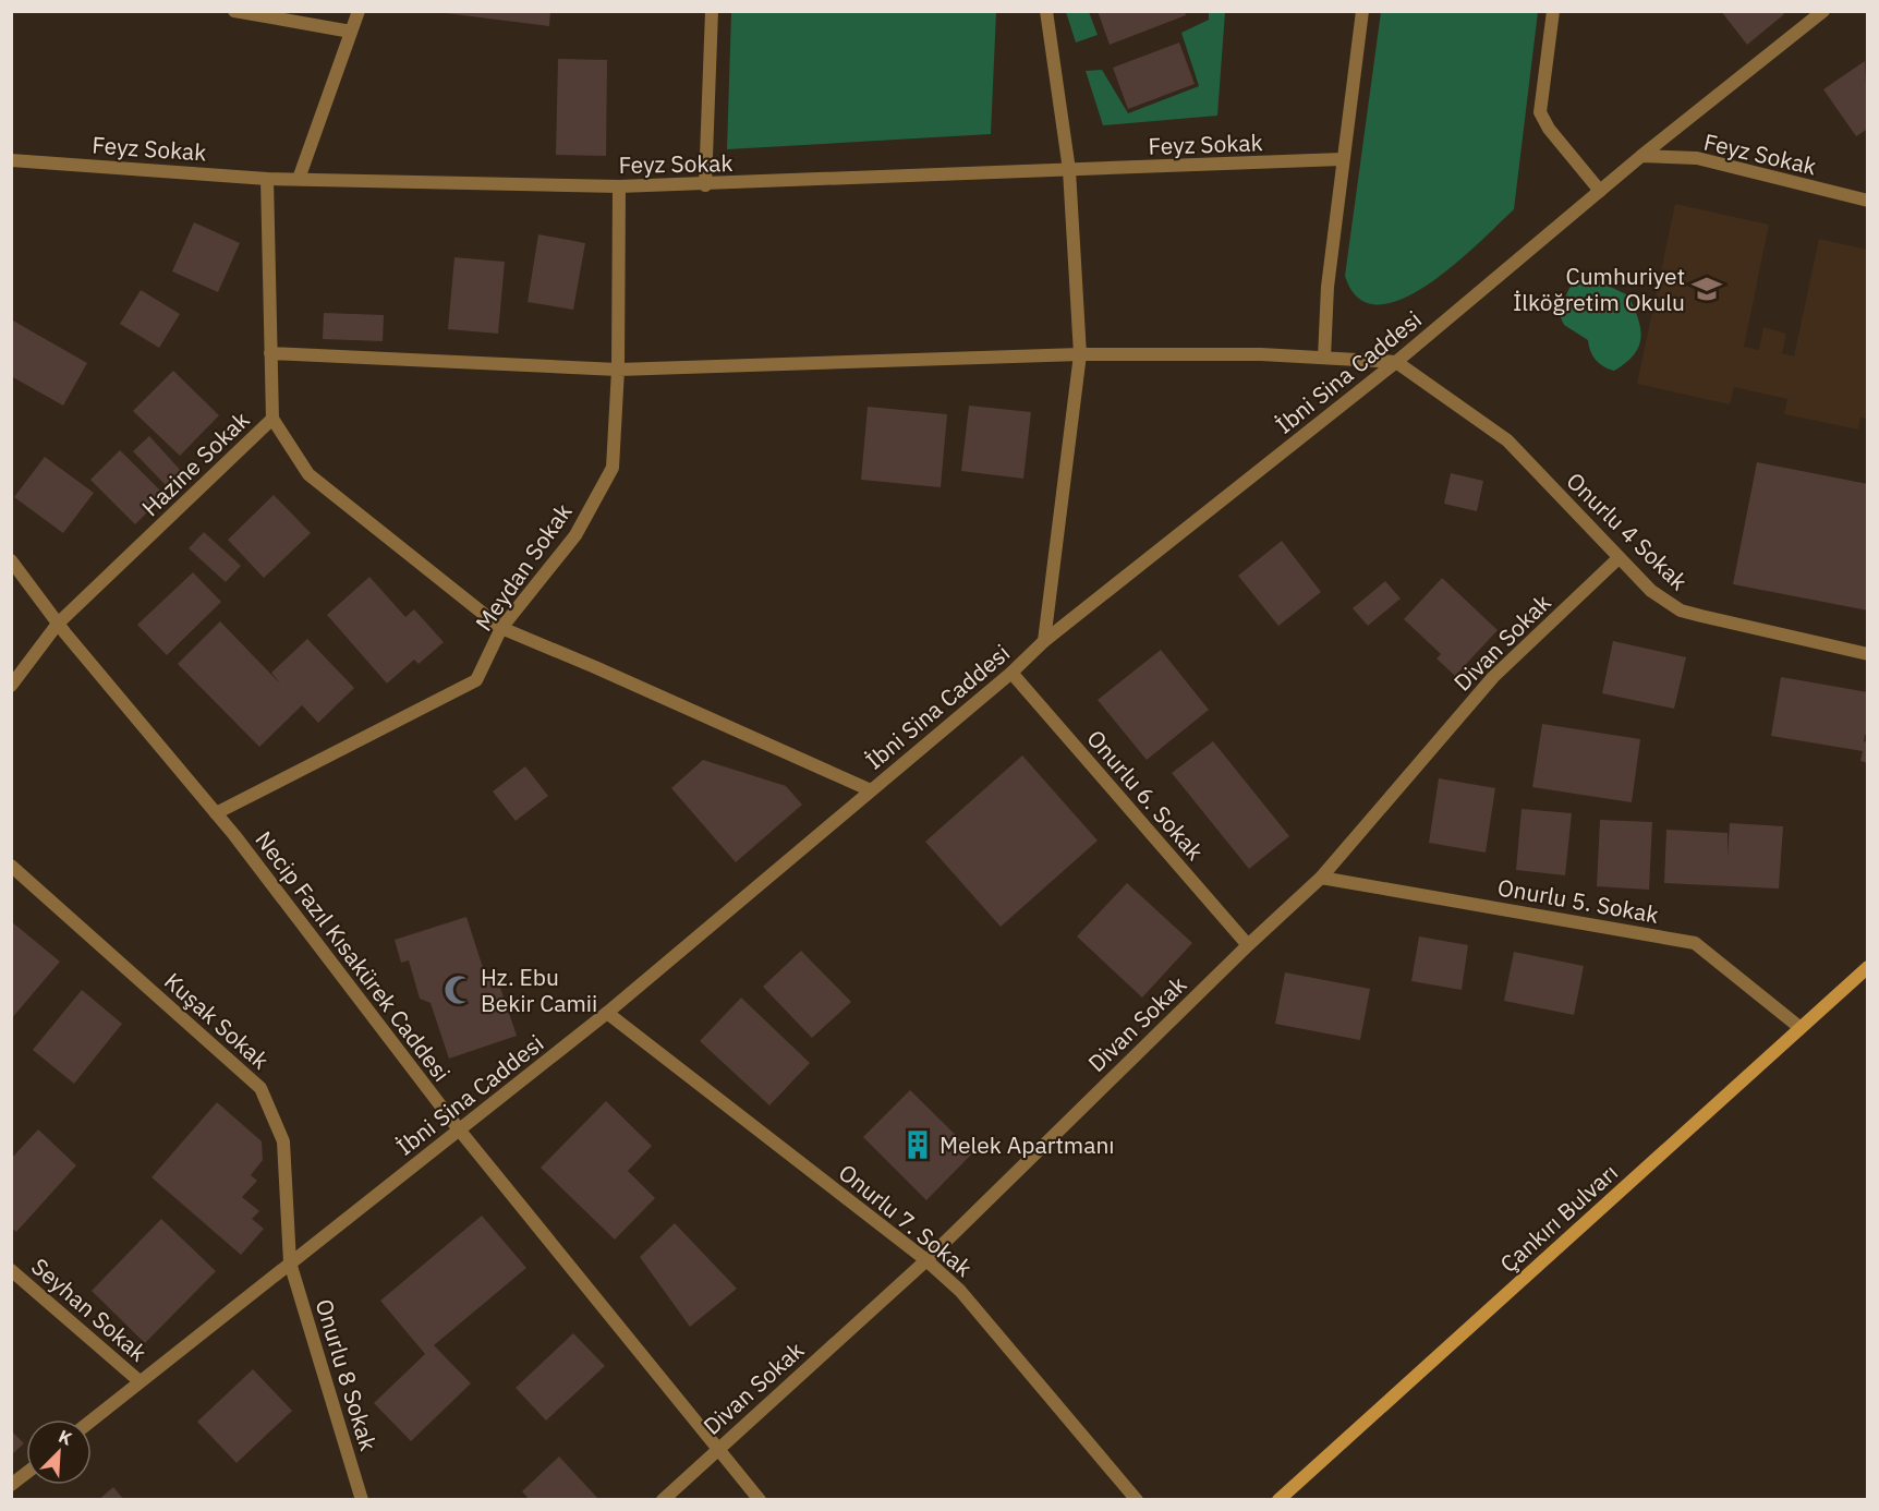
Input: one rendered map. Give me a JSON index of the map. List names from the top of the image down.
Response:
{
  "streets": {
    "main road": ["Çankırı Bulvarı"],
    "street": [
      "Feyz Sokak",
      "İbni Sina Caddesi",
      "Hazine Sokak",
      "Onurlu 4 Sokak",
      "Meydan Sokak",
      "Divan Sokak",
      "Onurlu 6. Sokak",
      "Onurlu 5. Sokak",
      "Necip Fazıl Kısakürek Caddesi",
      "Kuşak Sokak",
      "Onurlu 7. Sokak",
      "Seyhan Sokak",
      "Onurlu 8 Sokak"
    ]
  },
  "crossings": [
    ["Feyz Sokak", "İbni Sina Caddesi"],
    ["Feyz Sokak", "Hazine Sokak"],
    ["Feyz Sokak", "Meydan Sokak"],
    ["İbni Sina Caddesi", "Onurlu 4 Sokak"],
    ["İbni Sina Caddesi", "Onurlu 6. Sokak"],
    ["İbni Sina Caddesi", "Necip Fazıl Kısakürek Caddesi"],
    ["İbni Sina Caddesi", "Kuşak Sokak"],
    ["İbni Sina Caddesi", "Onurlu 7. Sokak"],
    ["İbni Sina Caddesi", "Seyhan Sokak"],
    ["İbni Sina Caddesi", "Onurlu 8 Sokak"],
    ["Hazine Sokak", "Necip Fazıl Kısakürek Caddesi"],
    ["Onurlu 4 Sokak", "Divan Sokak"],
    ["Meydan Sokak", "Necip Fazıl Kısakürek Caddesi"],
    ["Divan Sokak", "Onurlu 6. Sokak"],
    ["Divan Sokak", "Onurlu 5. Sokak"],
    ["Divan Sokak", "Necip Fazıl Kısakürek Caddesi"],
    ["Divan Sokak", "Onurlu 7. Sokak"],
    ["Onurlu 5. Sokak", "Çankırı Bulvarı"],
    ["Kuşak Sokak", "Onurlu 8 Sokak"]
  ],
  "places": {
    "school or university": ["Cumhuriyet İlköğretim Okulu"],
    "mosque": ["Hz. Ebu Bekir Camii"],
    "building": ["Melek Apartmanı"]
  },
  "north": "top right"
}
